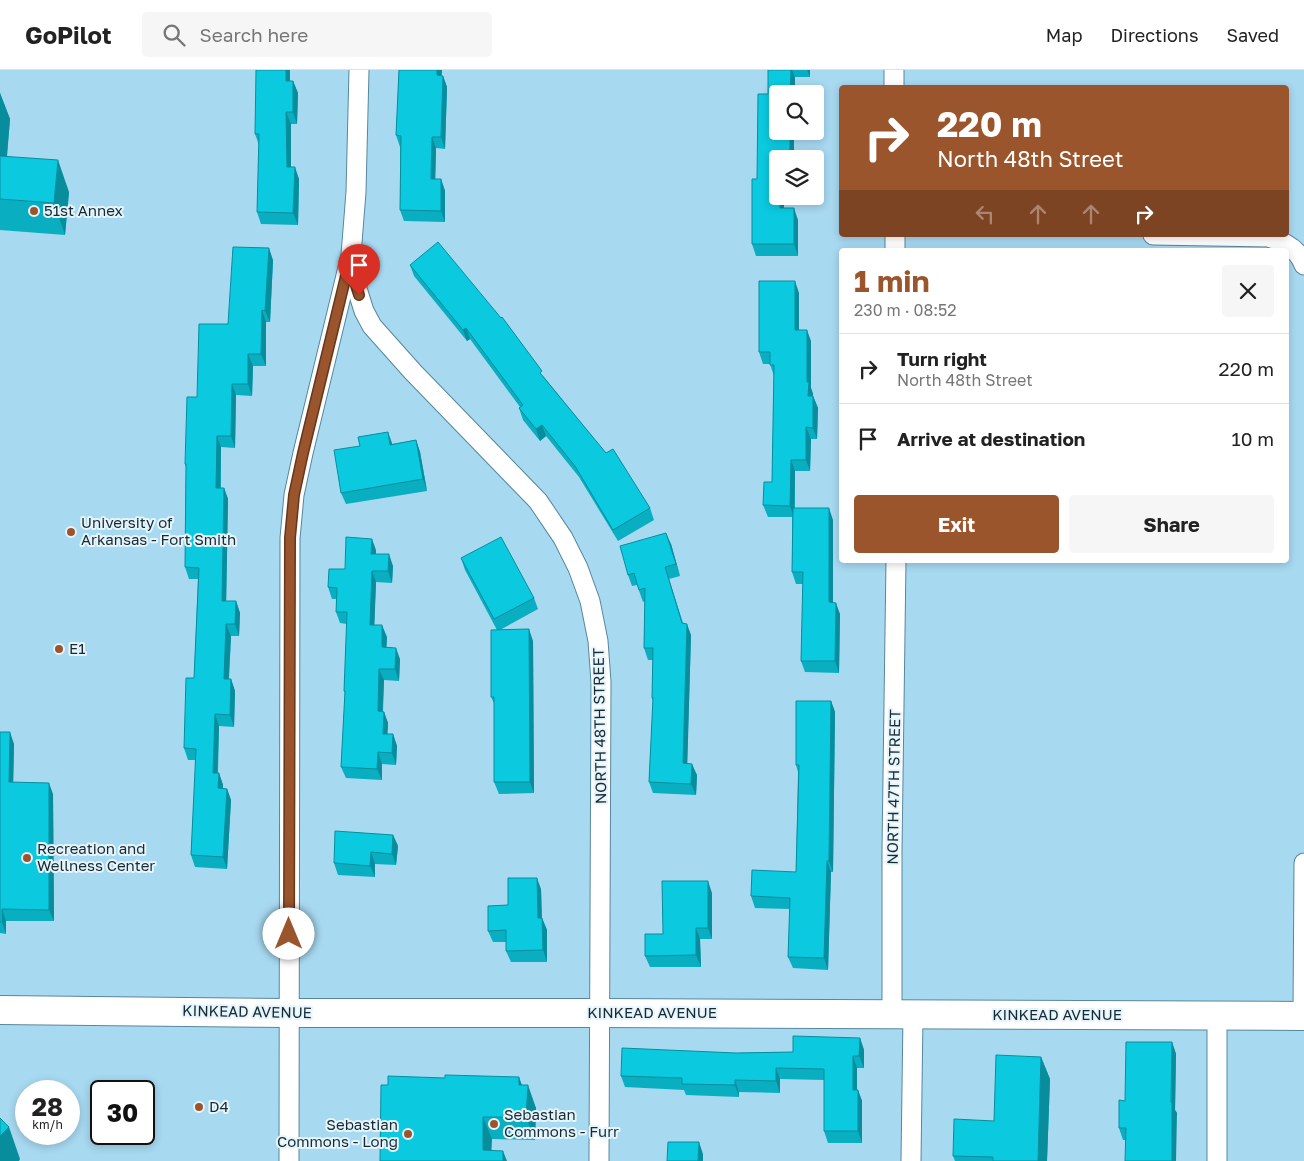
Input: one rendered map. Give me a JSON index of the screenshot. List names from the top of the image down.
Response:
{
  "streets": {
    "street": ["NORTH 48TH STREET", "NORTH 47TH STREET", "KINKEAD AVENUE"]
  },
  "crossings": [
    ["NORTH 48TH STREET", "KINKEAD AVENUE"],
    ["NORTH 47TH STREET", "KINKEAD AVENUE"]
  ],
  "places": [
    "51st Annex",
    "University of Arkansas - Fort Smith",
    "E1",
    "Recreation and Wellness Center",
    "D4",
    "Sebastian Commons - Furr",
    "Sebastian Commons - Long"
  ],
  "page": {
    "header": "GoPilot",
    "search": "Search here",
    "nav": ["Map", "Directions", "Saved"],
    "turn": ["220 m", "North 48th Street"],
    "heading": ["1 min", "230 m · 08:52"],
    "list": [
      {
        "name": "Turn right",
        "note": "North 48th Street",
        "value": "220 m"
      },
      {
        "name": "Arrive at destination",
        "value": "10 m"
      }
    ],
    "buttons": ["Exit", "Share"],
    "speed": "28 km/h",
    "limit": "30"
  }
}
